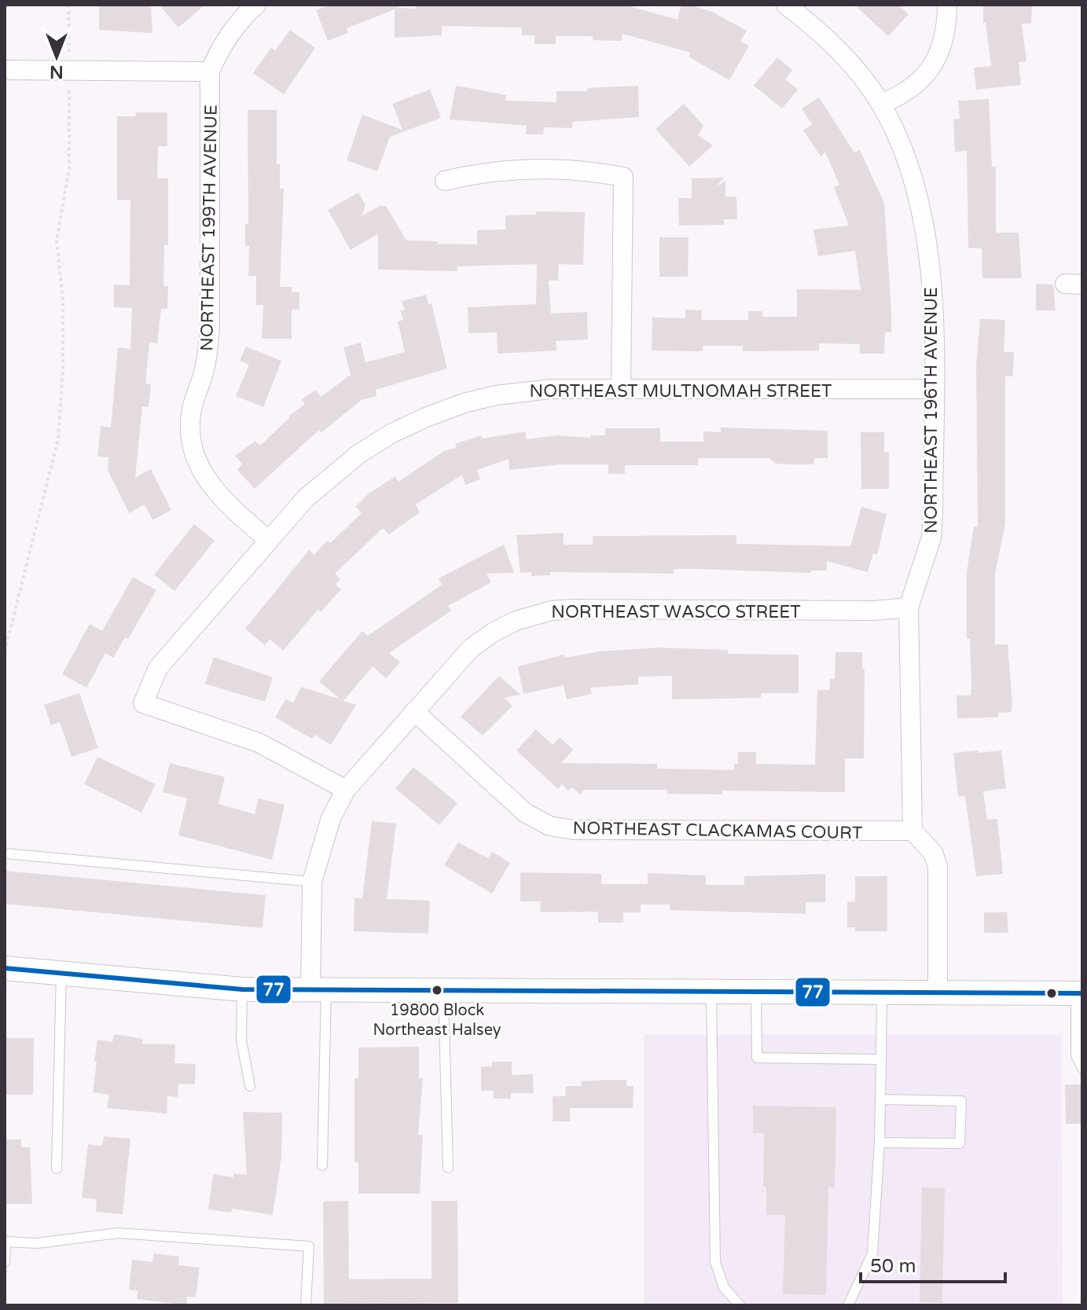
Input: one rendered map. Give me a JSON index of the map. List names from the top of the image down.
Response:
{
  "streets": {
    "street": [
      "NORTHEAST 199TH AVENUE",
      "NORTHEAST MULTNOMAH STREET",
      "NORTHEAST 196TH AVENUE",
      "NORTHEAST WASCO STREET",
      "NORTHEAST CLACKAMAS COURT"
    ]
  },
  "crossings": [
    ["NORTHEAST 199TH AVENUE", "NORTHEAST MULTNOMAH STREET"],
    ["NORTHEAST MULTNOMAH STREET", "NORTHEAST 196TH AVENUE"],
    ["NORTHEAST MULTNOMAH STREET", "NORTHEAST WASCO STREET"],
    ["NORTHEAST 196TH AVENUE", "NORTHEAST WASCO STREET"],
    ["NORTHEAST 196TH AVENUE", "NORTHEAST CLACKAMAS COURT"],
    ["NORTHEAST WASCO STREET", "NORTHEAST CLACKAMAS COURT"]
  ],
  "places": ["19800 Block Northeast Halsey"],
  "lines": ["transit line 77"],
  "scale_bar": "50 m",
  "north": "bottom"
}
